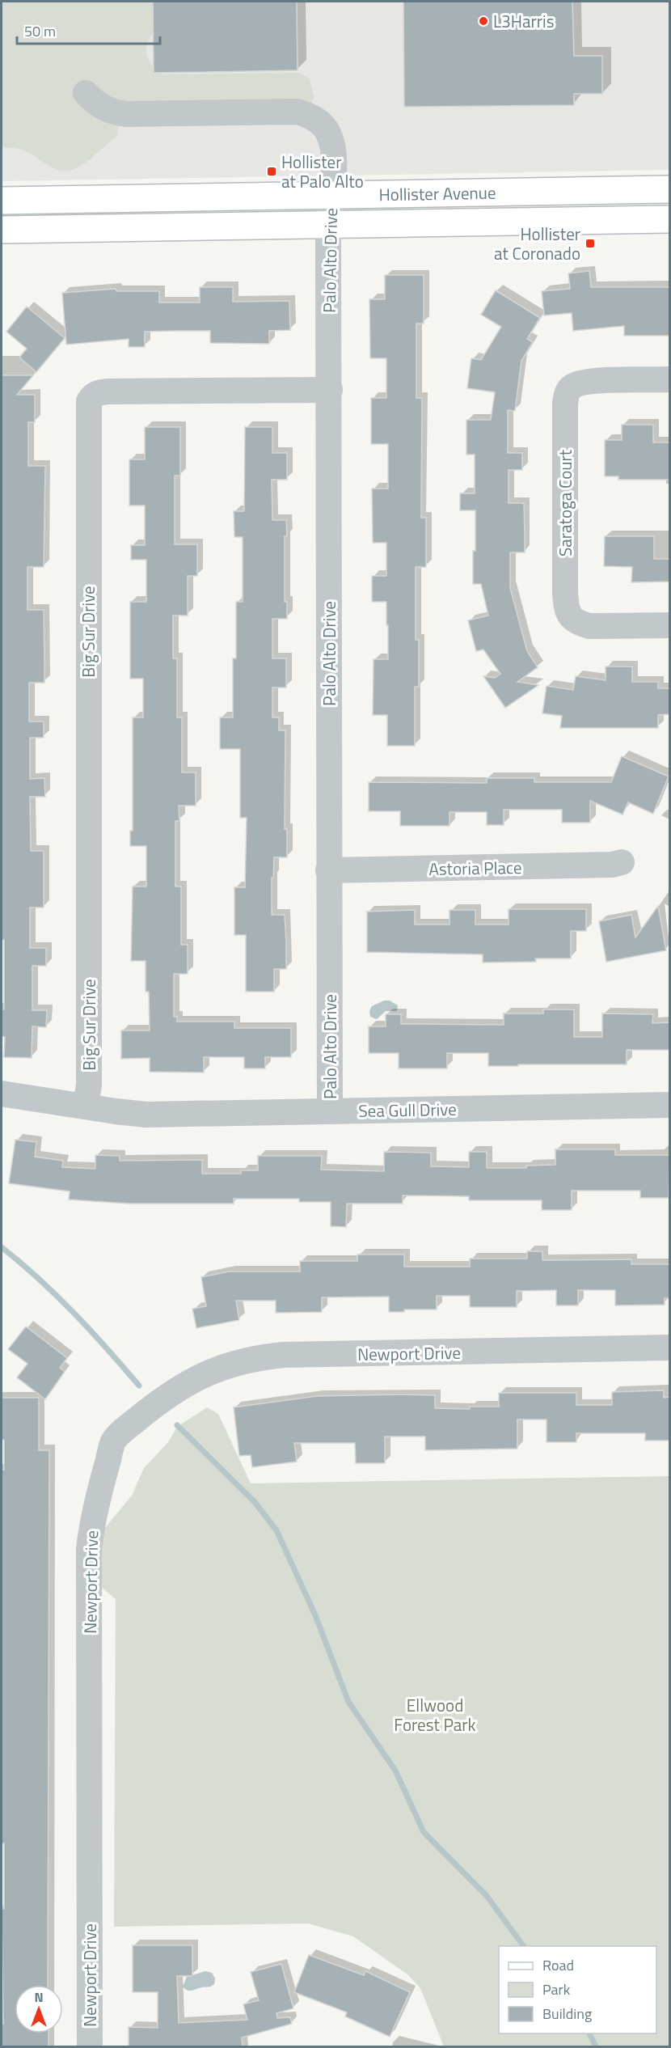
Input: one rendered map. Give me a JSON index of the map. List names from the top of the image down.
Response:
{
  "streets": {
    "main road": ["Hollister Avenue"],
    "street": [
      "Palo Alto Drive",
      "Saratoga Court",
      "Big Sur Drive",
      "Astoria Place",
      "Sea Gull Drive",
      "Newport Drive"
    ]
  },
  "crossings": [
    ["Hollister Avenue", "Palo Alto Drive"],
    ["Palo Alto Drive", "Big Sur Drive"],
    ["Palo Alto Drive", "Astoria Place"],
    ["Palo Alto Drive", "Sea Gull Drive"],
    ["Big Sur Drive", "Sea Gull Drive"]
  ],
  "parks": ["Ellwood Forest Park"],
  "places": {
    "other": ["L3Harris"],
    "transit": ["Hollister at Palo Alto", "Hollister at Coronado"]
  },
  "legend": ["Road", "Park", "Building"],
  "scale_bar": "50 m",
  "north": "top"
}
